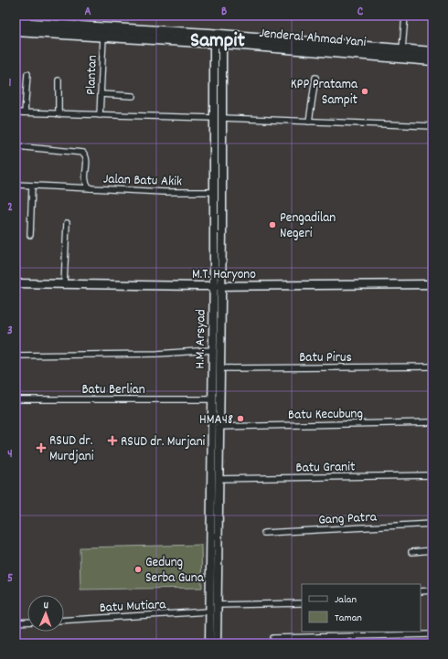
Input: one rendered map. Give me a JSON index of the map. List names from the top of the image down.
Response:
{
  "streets": {
    "highway": ["Jenderal Ahmad Yani"],
    "street": [
      "Plantan",
      "Jalan Batu Akik",
      "M.T. Haryono",
      "H.M. Arsyad",
      "Batu Pirus",
      "Batu Berlian",
      "Batu Kecubung",
      "Batu Granit",
      "Gang Patra",
      "Batu Mutiara"
    ]
  },
  "crossings": [
    ["Jenderal Ahmad Yani", "Plantan"],
    ["Jenderal Ahmad Yani", "H.M. Arsyad"],
    ["Jalan Batu Akik", "H.M. Arsyad"],
    ["M.T. Haryono", "H.M. Arsyad"],
    ["H.M. Arsyad", "Batu Pirus"],
    ["H.M. Arsyad", "Batu Berlian"],
    ["H.M. Arsyad", "Batu Kecubung"],
    ["H.M. Arsyad", "Batu Granit"],
    ["H.M. Arsyad", "Batu Mutiara"]
  ],
  "districts": ["Sampit"],
  "places": {
    "other": [
      "KPP Pratama Sampit",
      "Pengadilan Negeri",
      "HMA48",
      "Gedung Serba Guna"
    ],
    "health": ["RSUD dr. Murjani", "RSUD dr. Murdjani"]
  },
  "legend": ["Jalan", "Taman"],
  "north": "top",
  "grid": {
    "columns": ["A", "B", "C"],
    "rows": [
      "1",
      "2",
      "3",
      "4",
      "5"
    ]
  }
}
